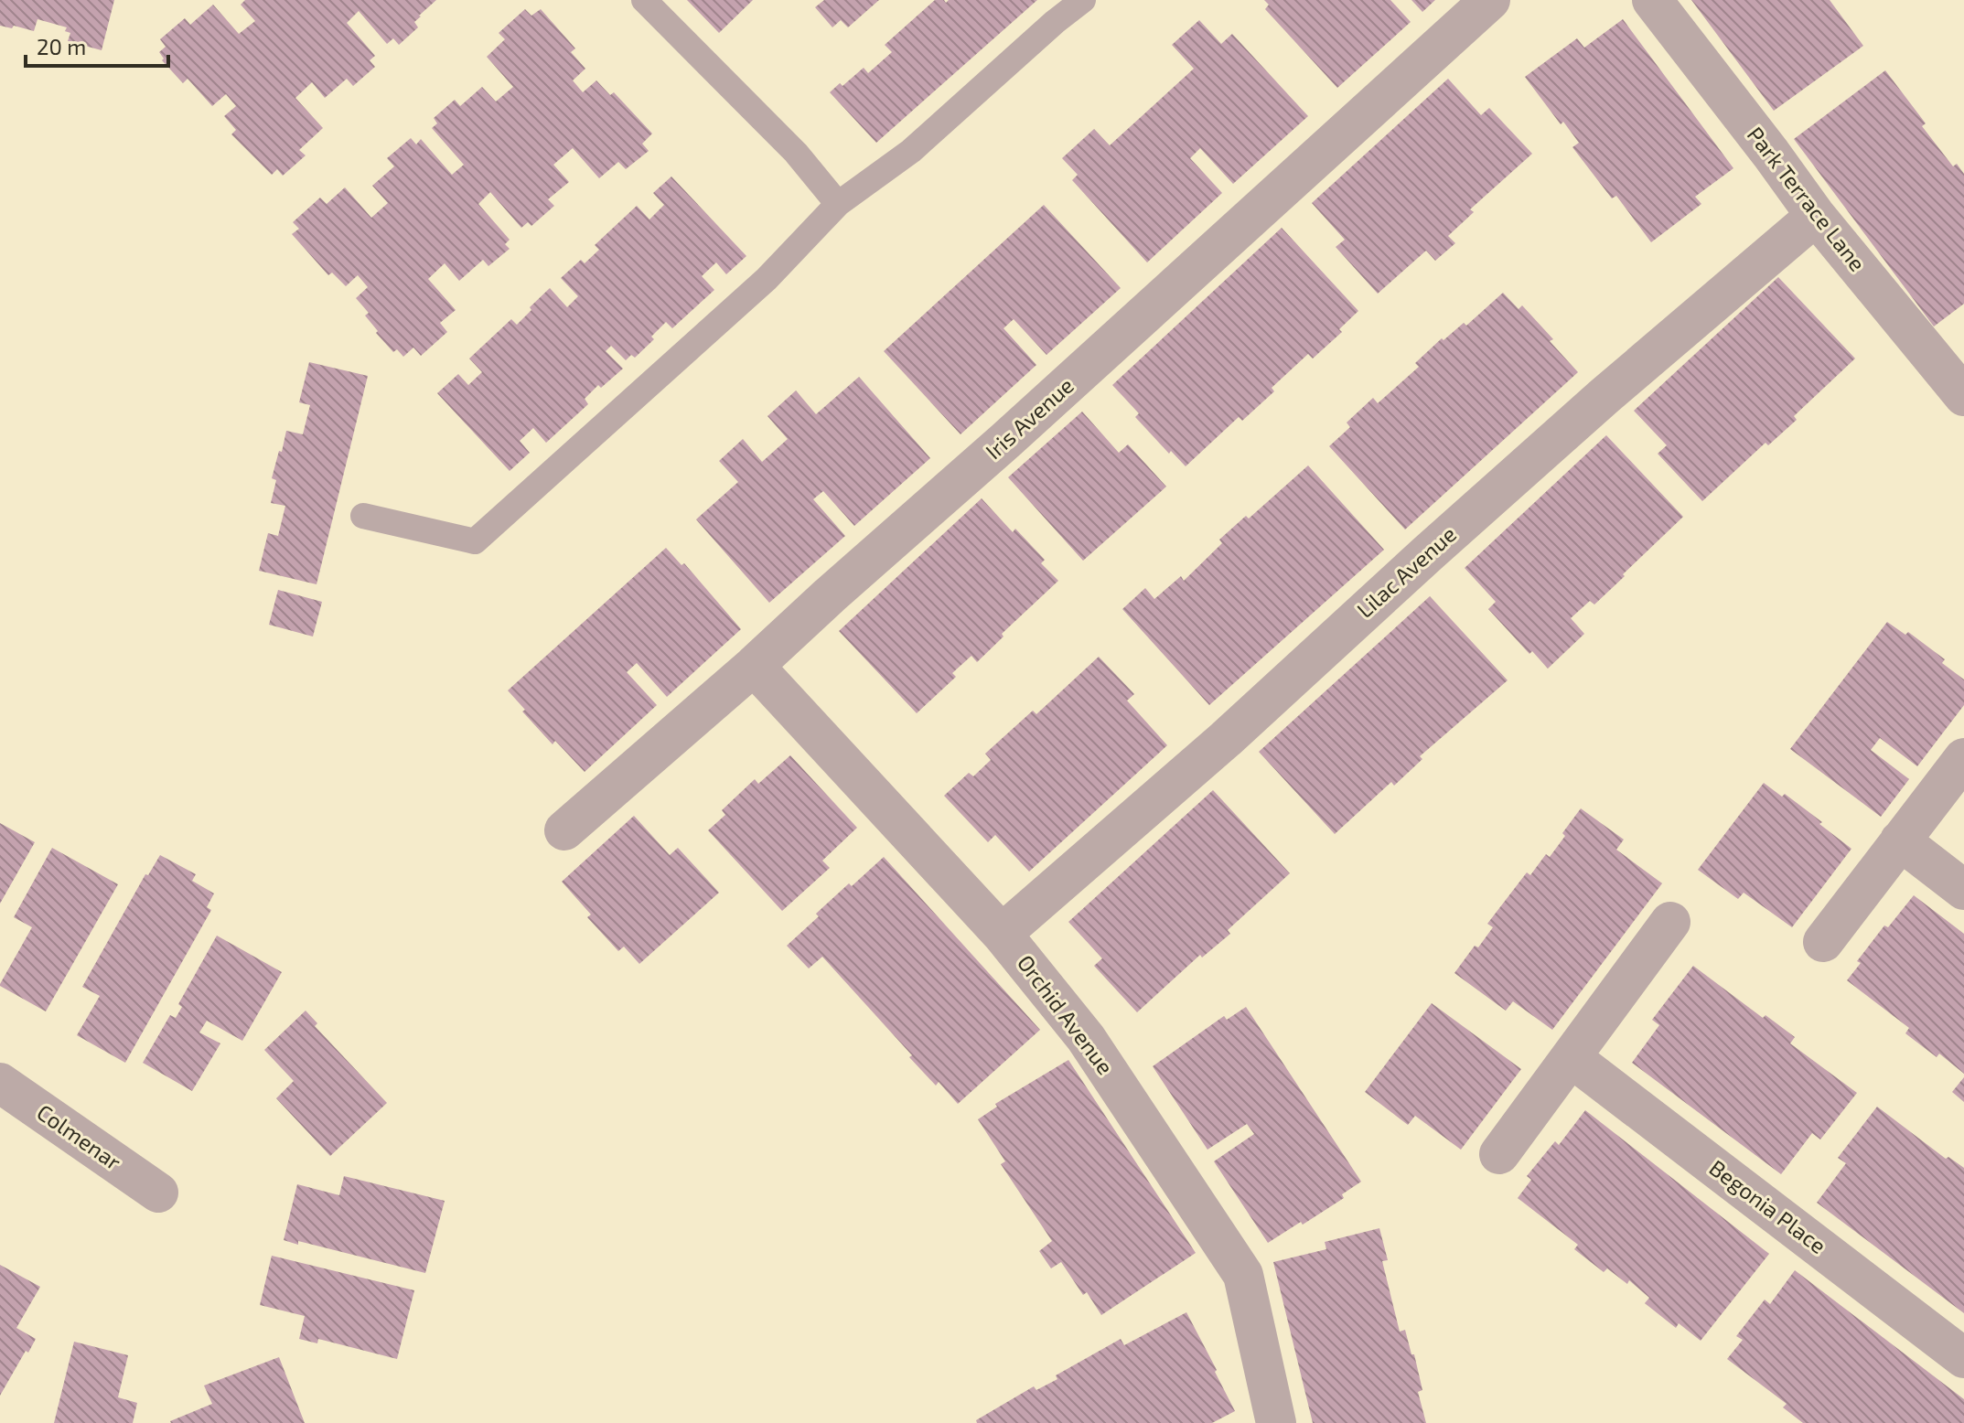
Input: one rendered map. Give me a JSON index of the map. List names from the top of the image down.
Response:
{
  "streets": {
    "street": [
      "Park Terrace Lane",
      "Iris Avenue",
      "Lilac Avenue",
      "Orchid Avenue",
      "Colmenar",
      "Begonia Place"
    ]
  },
  "crossings": [
    ["Park Terrace Lane", "Lilac Avenue"],
    ["Iris Avenue", "Orchid Avenue"],
    ["Lilac Avenue", "Orchid Avenue"]
  ],
  "scale_bar": "20 m"
}
